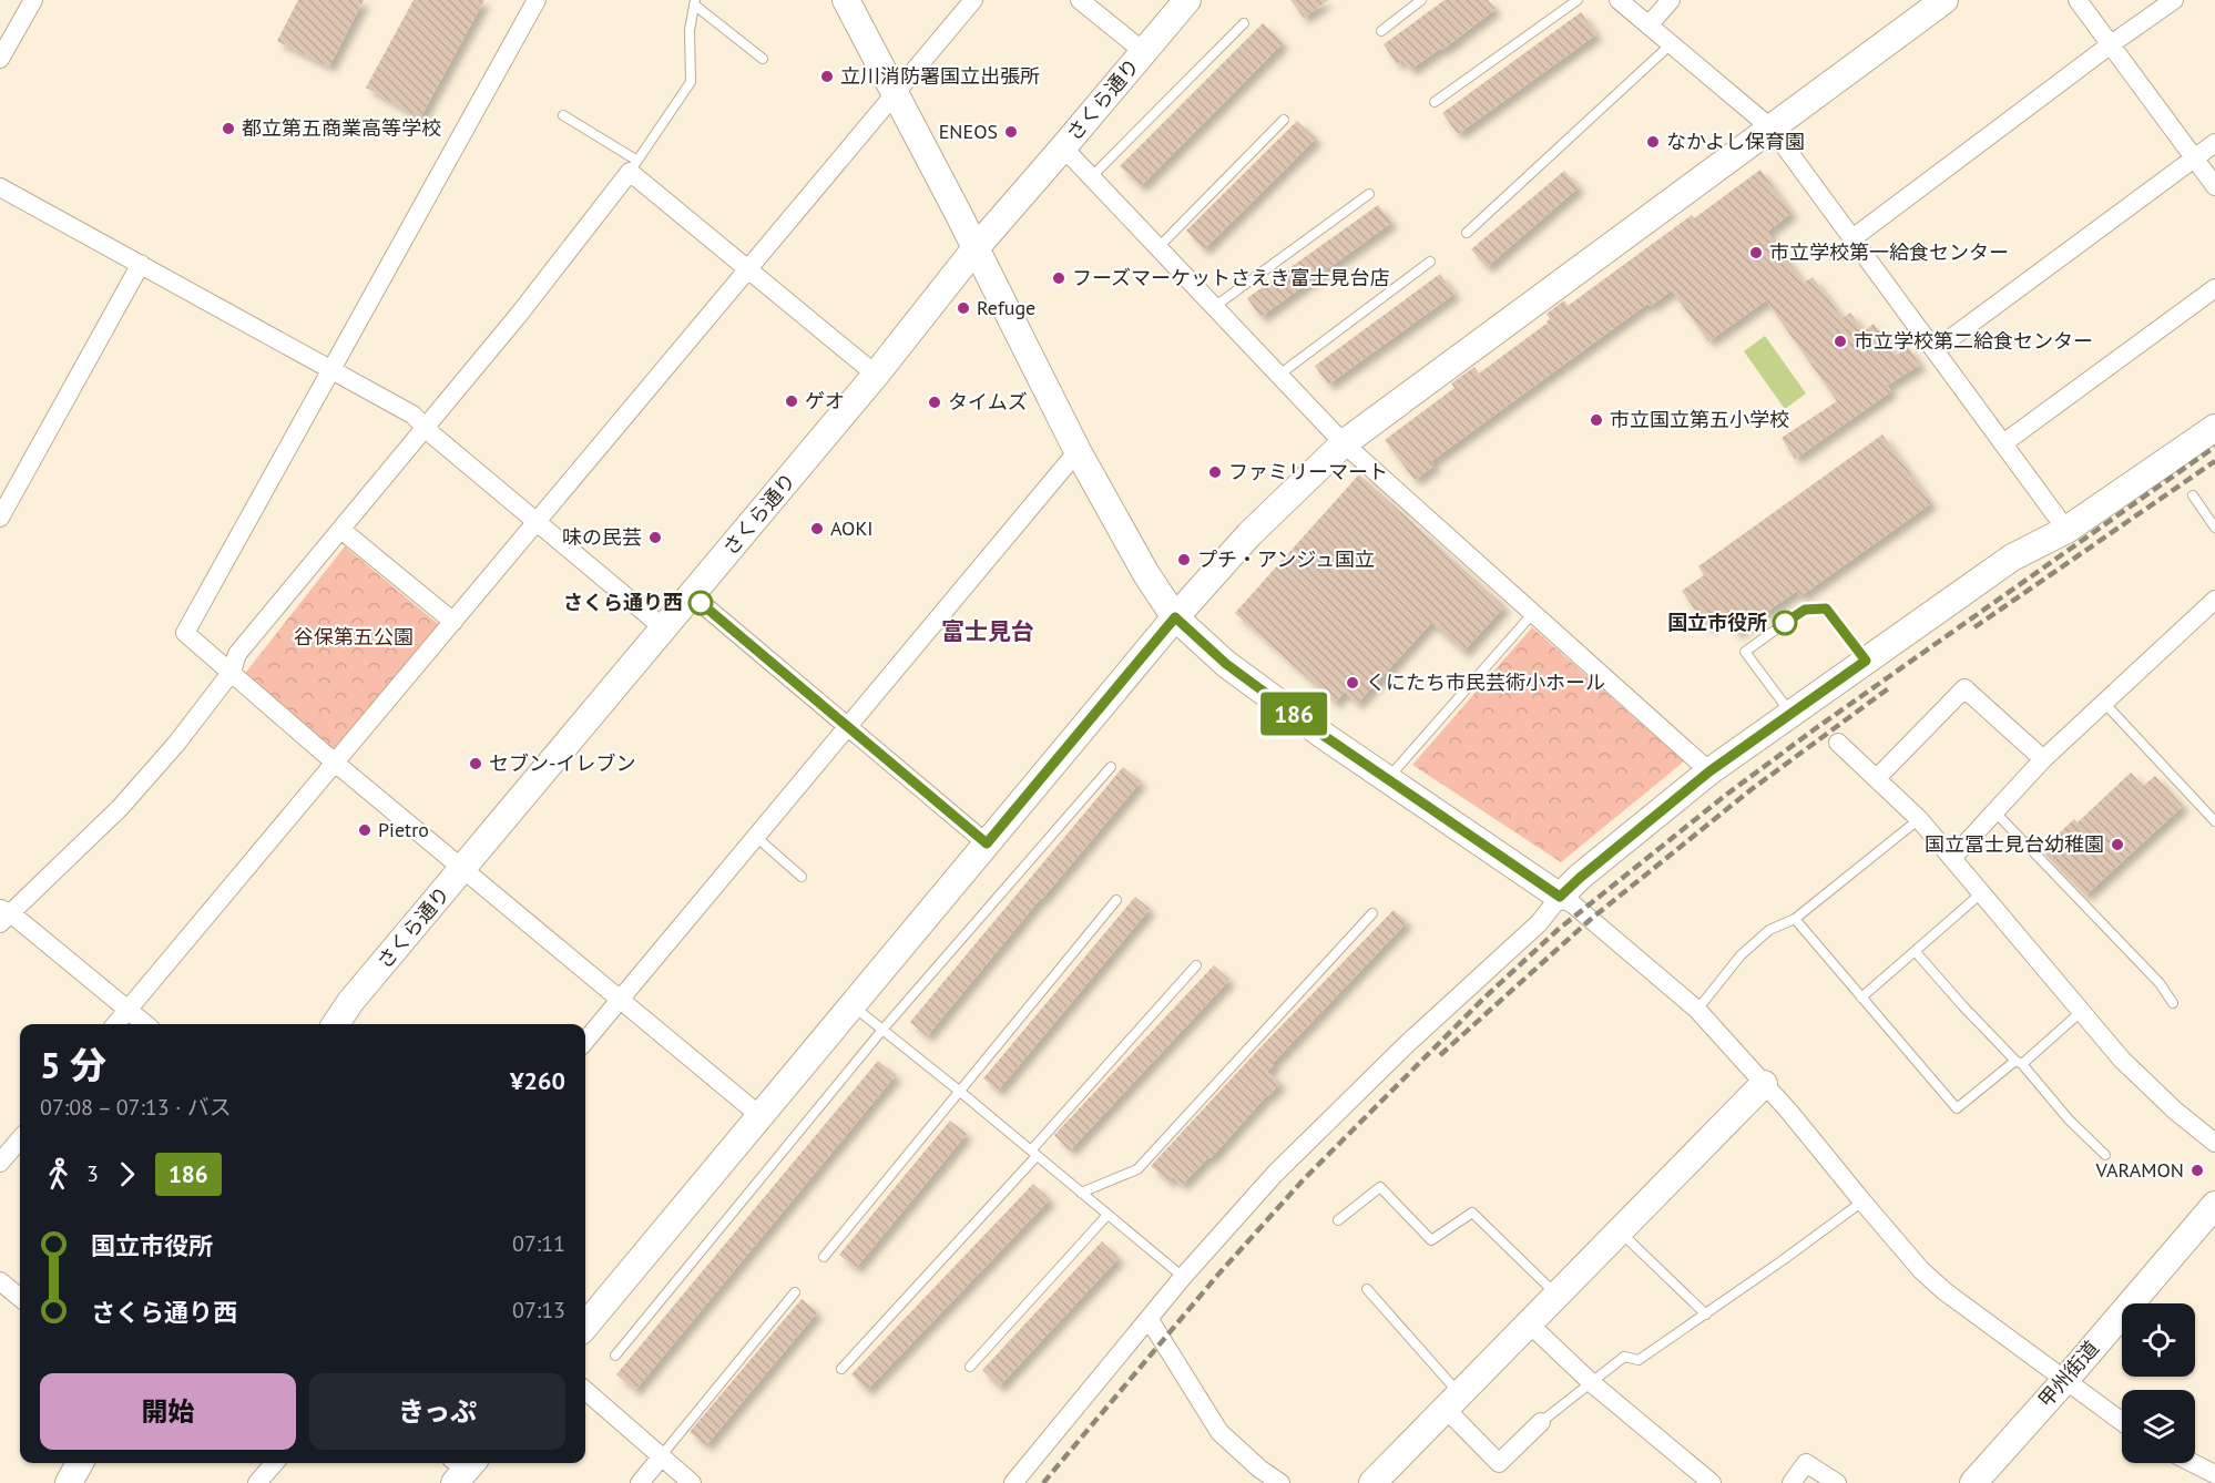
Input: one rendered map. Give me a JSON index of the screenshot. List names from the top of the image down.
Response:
{
  "streets": {
    "street": ["さくら通り", "甲州街道"]
  },
  "districts": ["富士見台"],
  "parks": ["谷保第五公園"],
  "places": [
    "立川消防署国立出張所",
    "都立第五商業高等学校",
    "ENEOS",
    "なかよし保育園",
    "市立学校第一給食センター",
    "フーズマーケットさえき富士見台店",
    "Refuge",
    "市立学校第二給食センター",
    "ゲオ",
    "タイムズ",
    "市立国立第五小学校",
    "ファミリーマート",
    "AOKI",
    "味の民芸",
    "プチ・アンジュ国立",
    "さくら通り西",
    "国立市役所",
    "くにたち市民芸術小ホール",
    "セブン-イレブン",
    "Pietro",
    "国立冨士見台幼稚園",
    "VARAMON"
  ],
  "lines": ["bus line 186"],
  "page": {
    "on_map": "186",
    "heading": ["5 分", "07:08 – 07:13 · バス", "¥260"],
    "legs": ["3", "186"],
    "list": [
      {
        "name": "国立市役所",
        "value": "07:11"
      },
      {
        "name": "さくら通り西",
        "value": "07:13"
      }
    ],
    "buttons": ["開始", "きっぷ"]
  }
}
